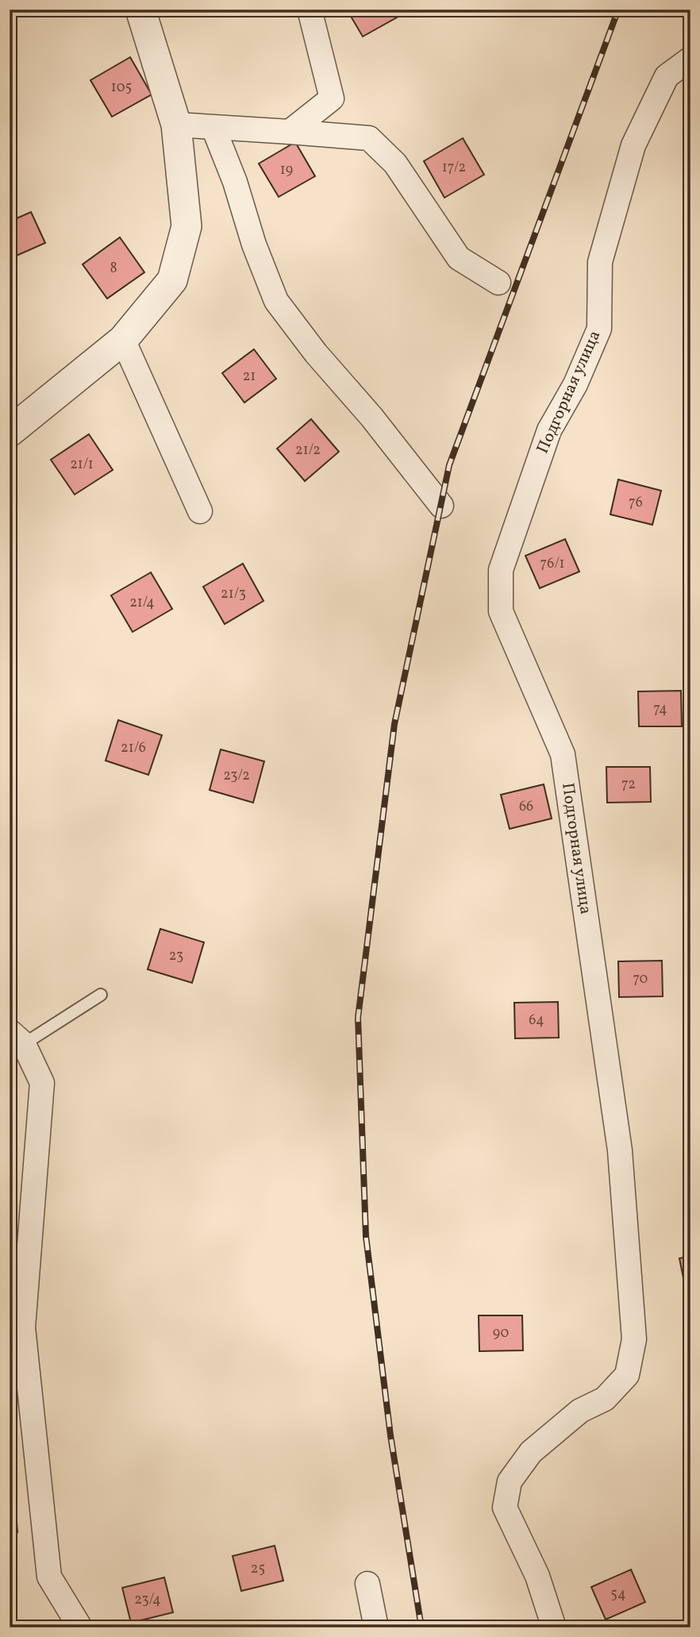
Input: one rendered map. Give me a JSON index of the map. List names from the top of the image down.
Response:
{
  "streets": {
    "street": ["Подгорная улица"]
  },
  "house_numbers": [
    "105",
    "17/2",
    "19",
    "8",
    "21",
    "21/2",
    "21/1",
    "76",
    "76/1",
    "21/3",
    "21/4",
    "74",
    "21/6",
    "23/2",
    "72",
    "66",
    "23",
    "70",
    "64",
    "90",
    "25",
    "54",
    "23/4"
  ]
}
